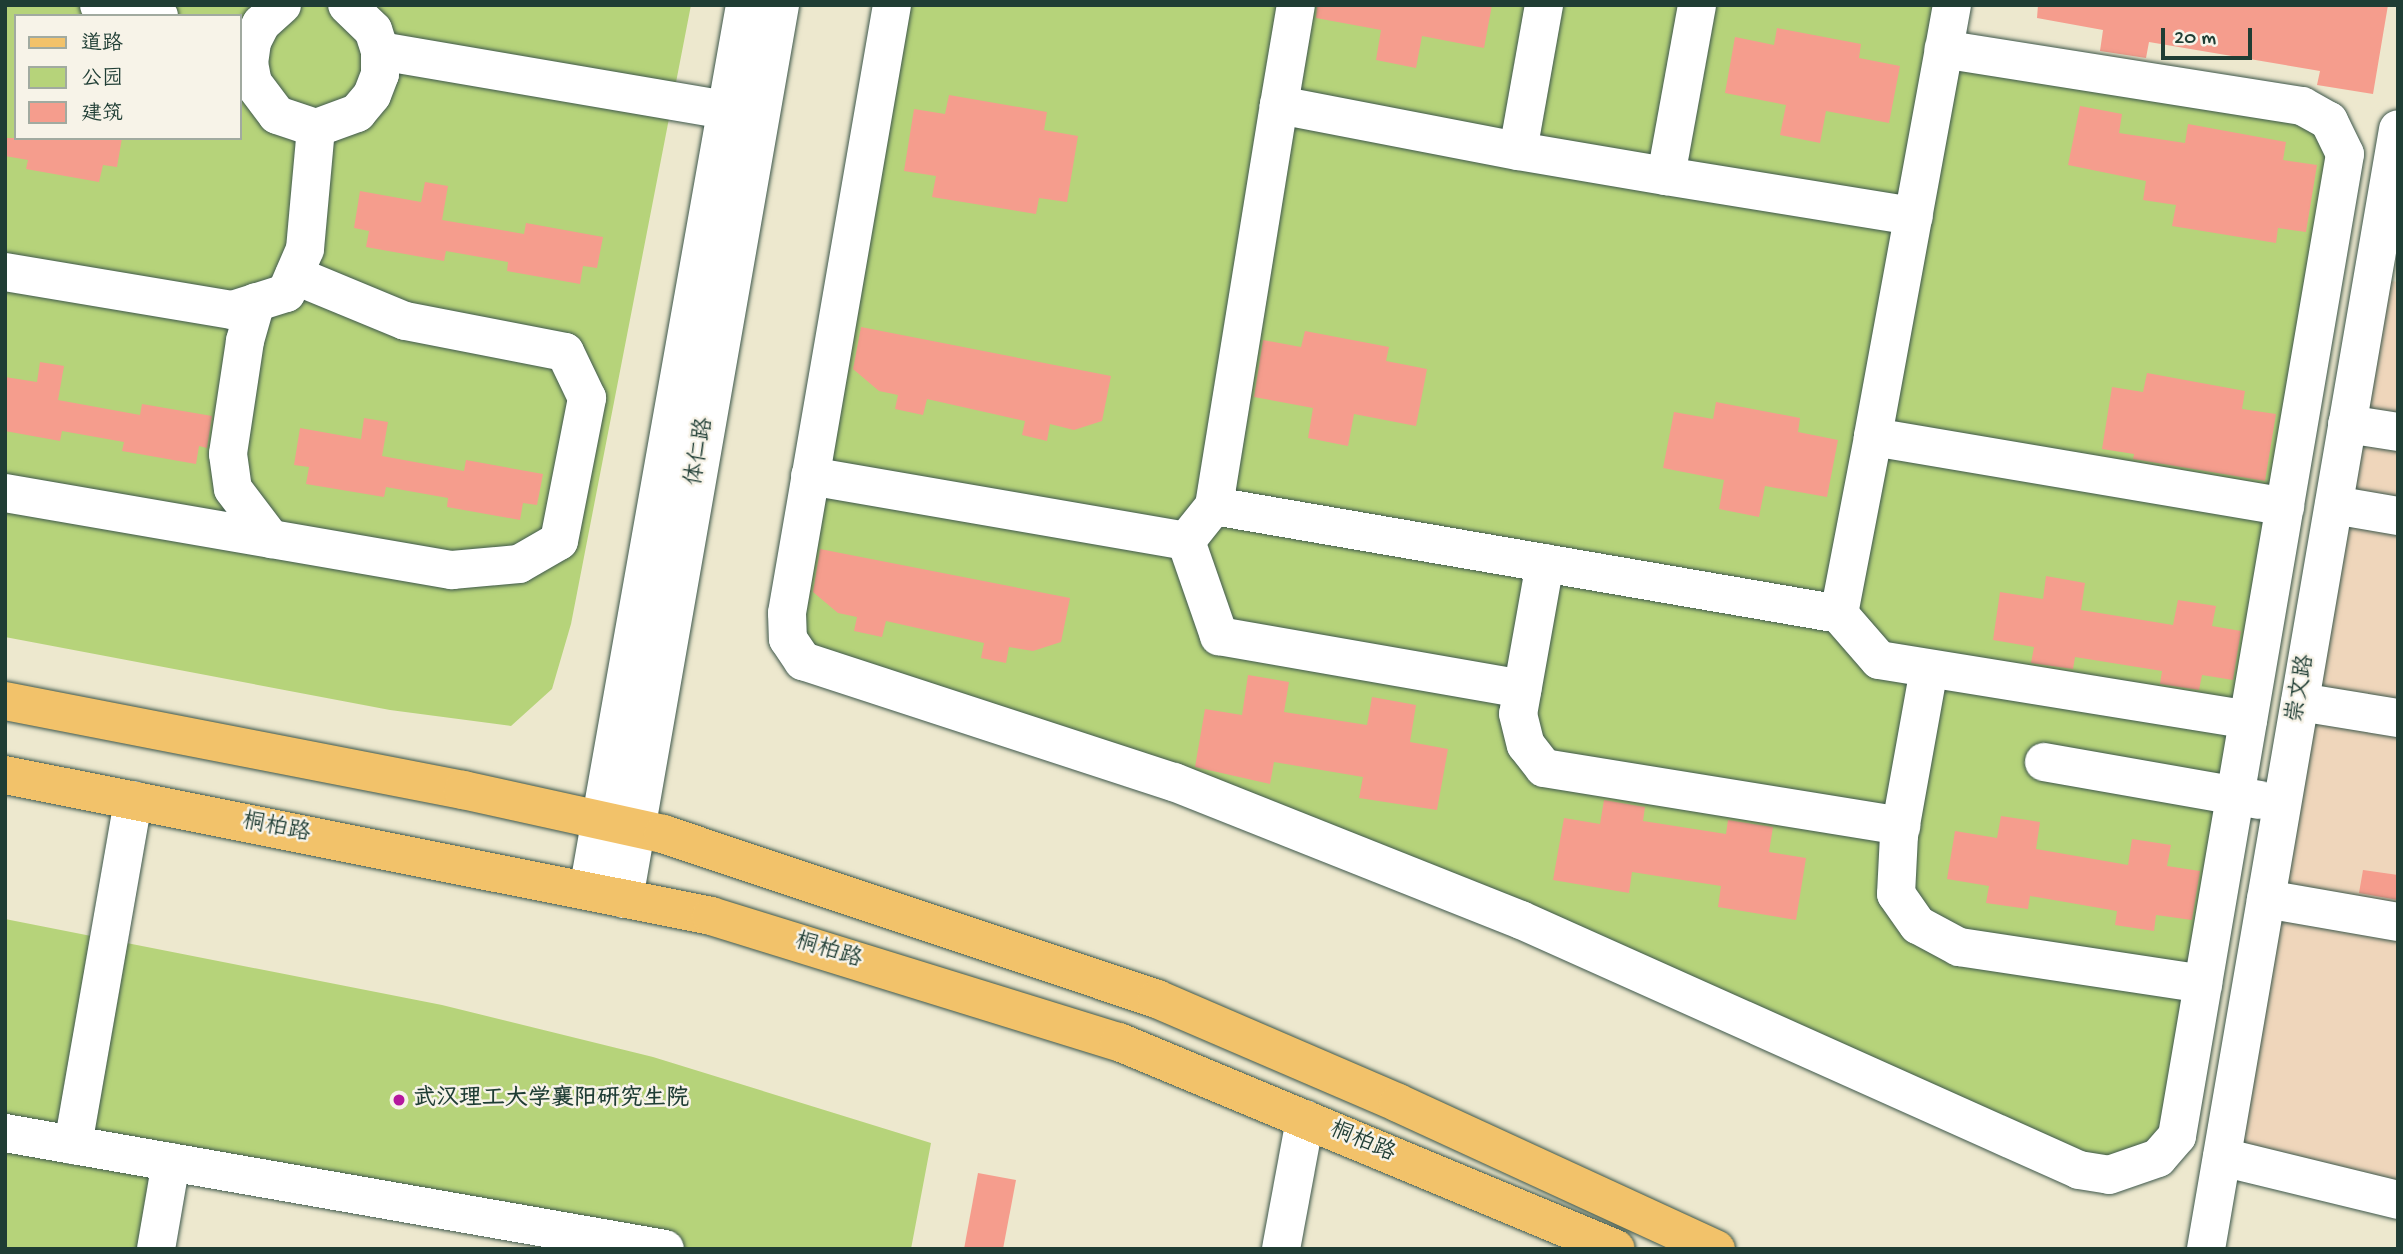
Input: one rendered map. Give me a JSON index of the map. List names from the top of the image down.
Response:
{
  "streets": {
    "main road": ["桐柏路"],
    "street": ["体仁路", "崇文路"]
  },
  "crossings": [
    ["体仁路", "桐柏路"]
  ],
  "places": ["武汉理工大学襄阳研究生院"],
  "legend": ["道路", "公园", "建筑"],
  "scale_bar": "20 m"
}
